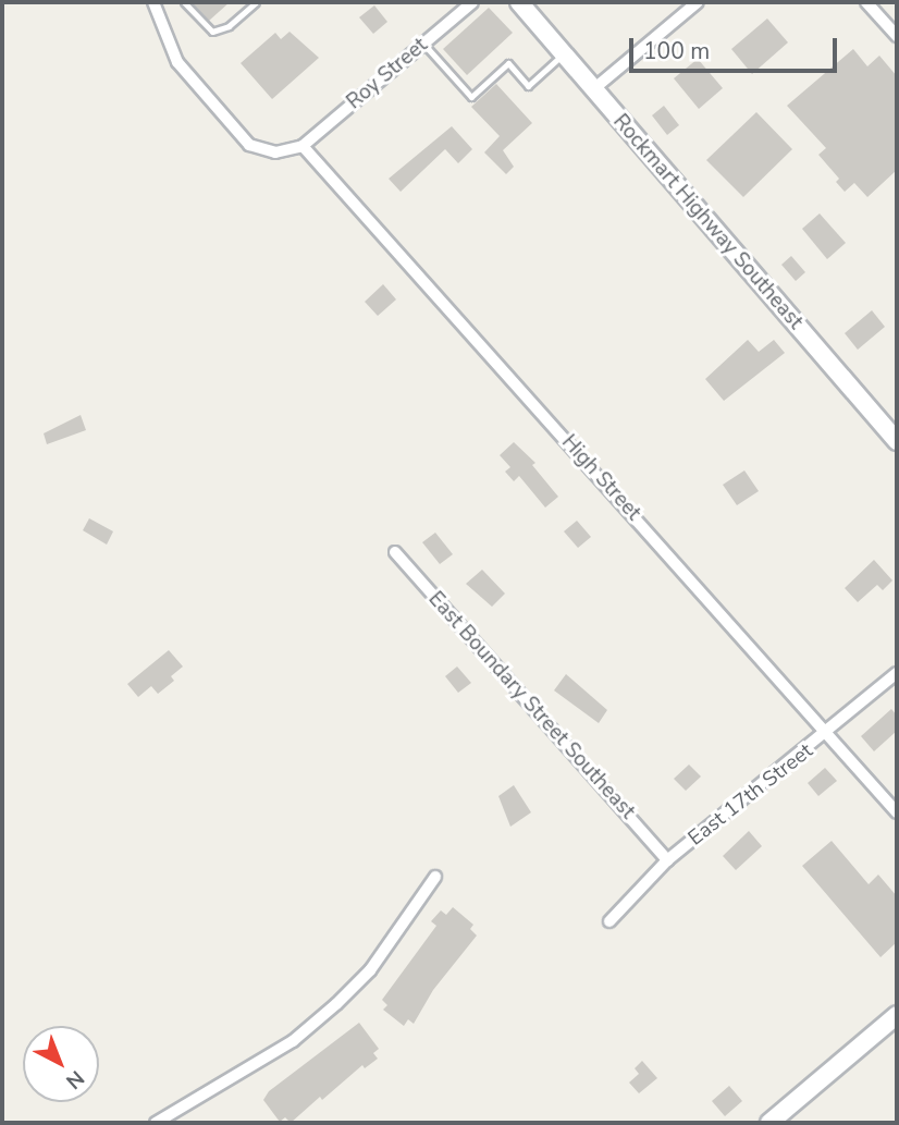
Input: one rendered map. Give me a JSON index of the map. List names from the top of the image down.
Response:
{
  "streets": {
    "main road": ["Rockmart Highway Southeast"],
    "street": [
      "Roy Street",
      "High Street",
      "East Boundary Street Southeast",
      "East 17th Street"
    ]
  },
  "crossings": [
    ["Roy Street", "High Street"],
    ["High Street", "East 17th Street"],
    ["East Boundary Street Southeast", "East 17th Street"]
  ],
  "scale_bar": "100 m",
  "north": "bottom right"
}
